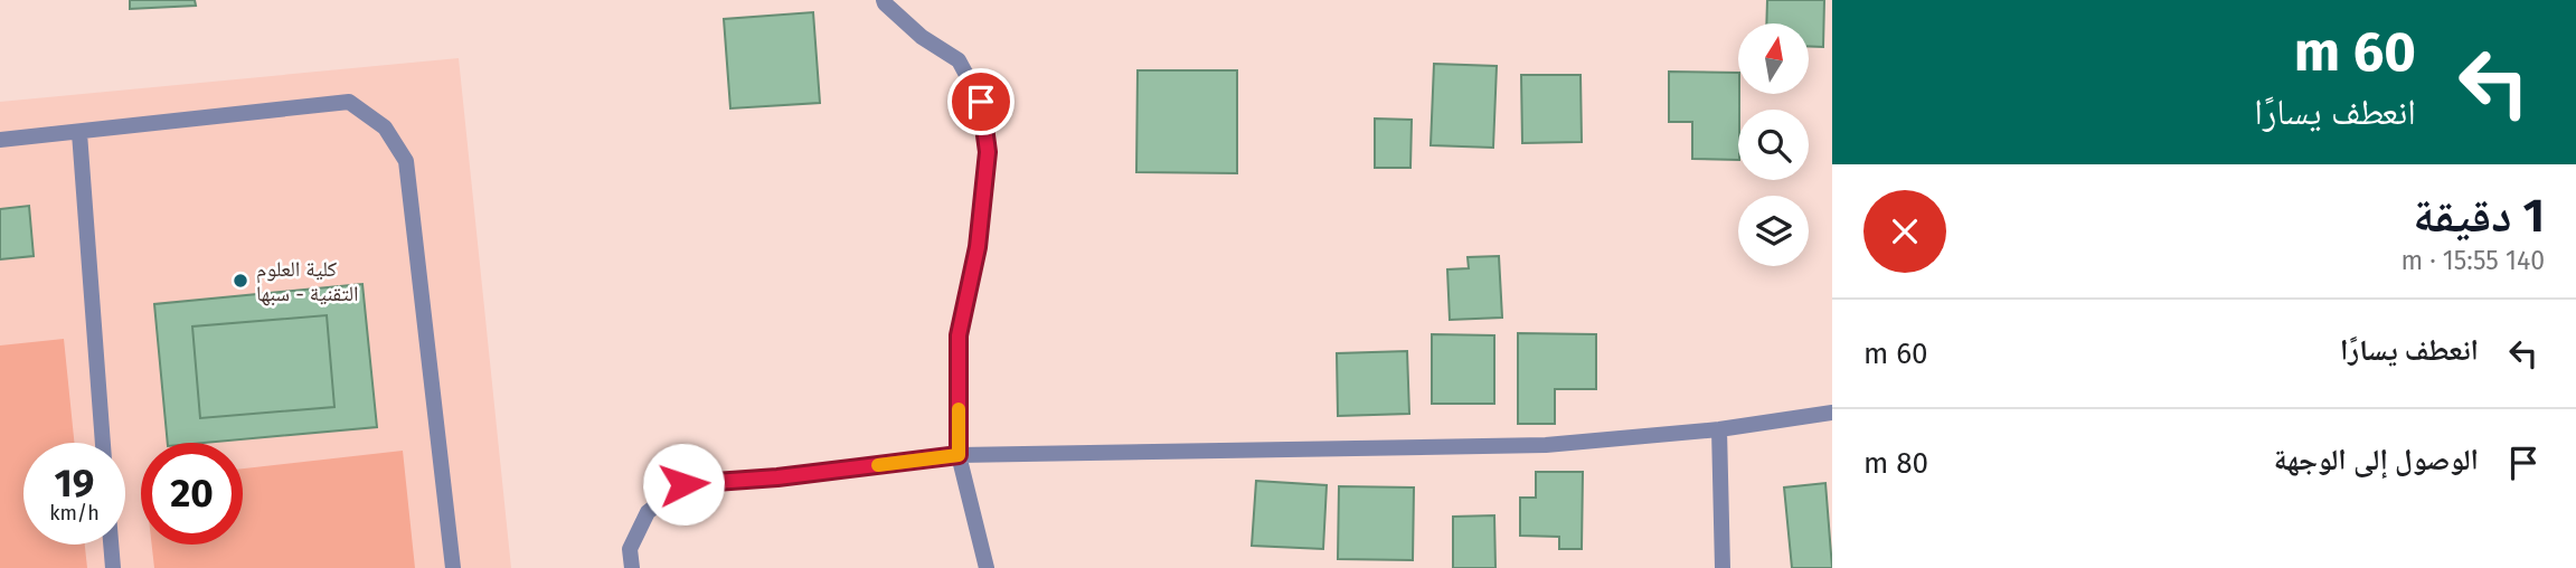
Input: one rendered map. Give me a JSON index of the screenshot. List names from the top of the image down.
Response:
{
  "places": ["كلية العلوم التقنية - سبها"],
  "north": "top",
  "page": {
    "turn": ["60 m", "انعطف يسارًا"],
    "heading": ["1 دقيقة", "140 m · 15:55"],
    "list": [
      {
        "name": "انعطف يسارًا",
        "value": "60 m"
      },
      {
        "name": "الوصول إلى الوجهة",
        "value": "80 m"
      }
    ],
    "speed": "19 km/h",
    "limit": "20"
  }
}
